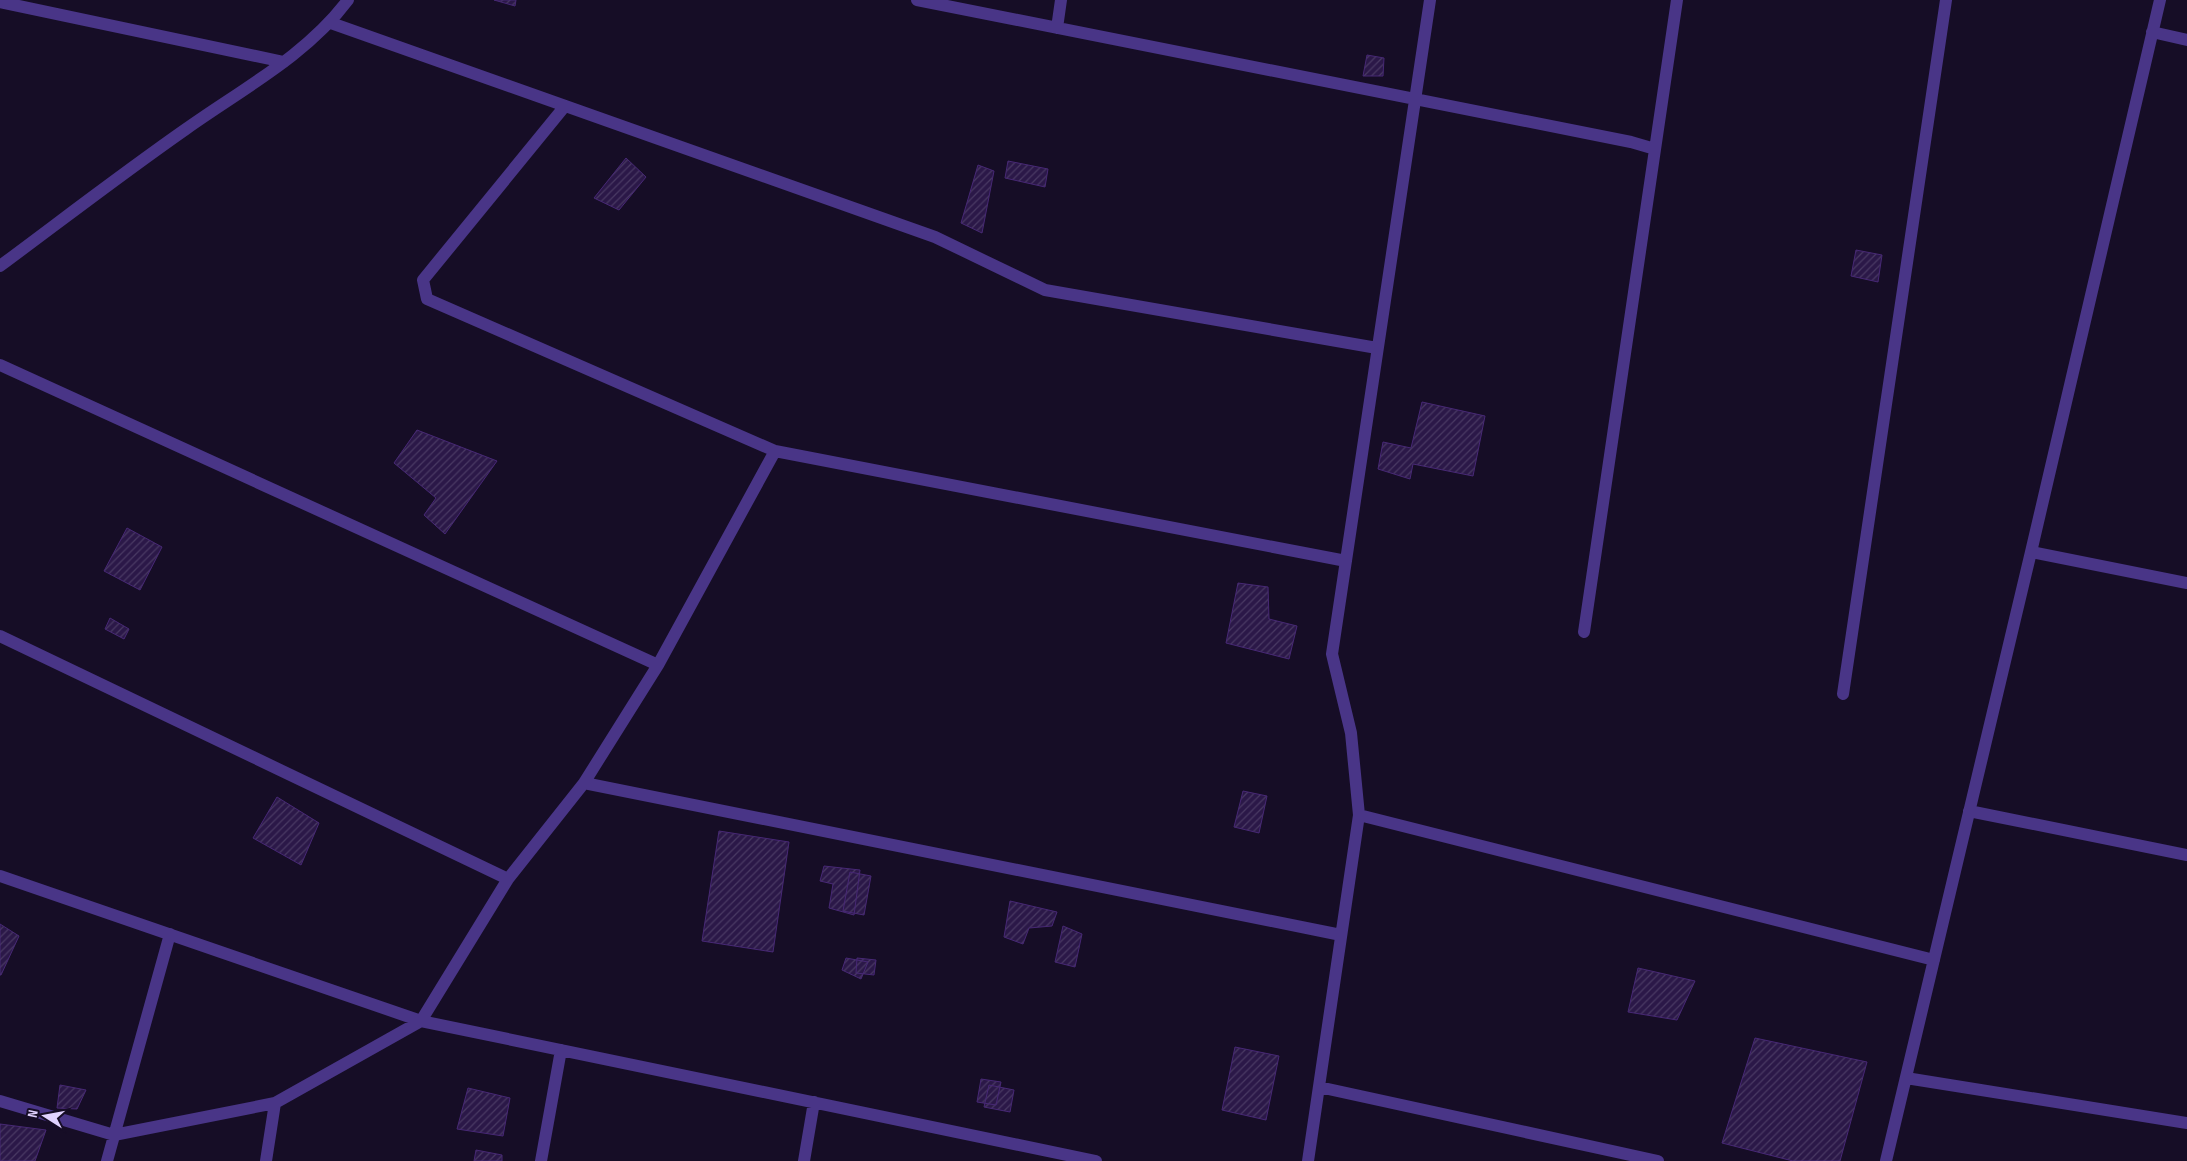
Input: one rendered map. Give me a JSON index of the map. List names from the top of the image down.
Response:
{
  "north": "left"
}
